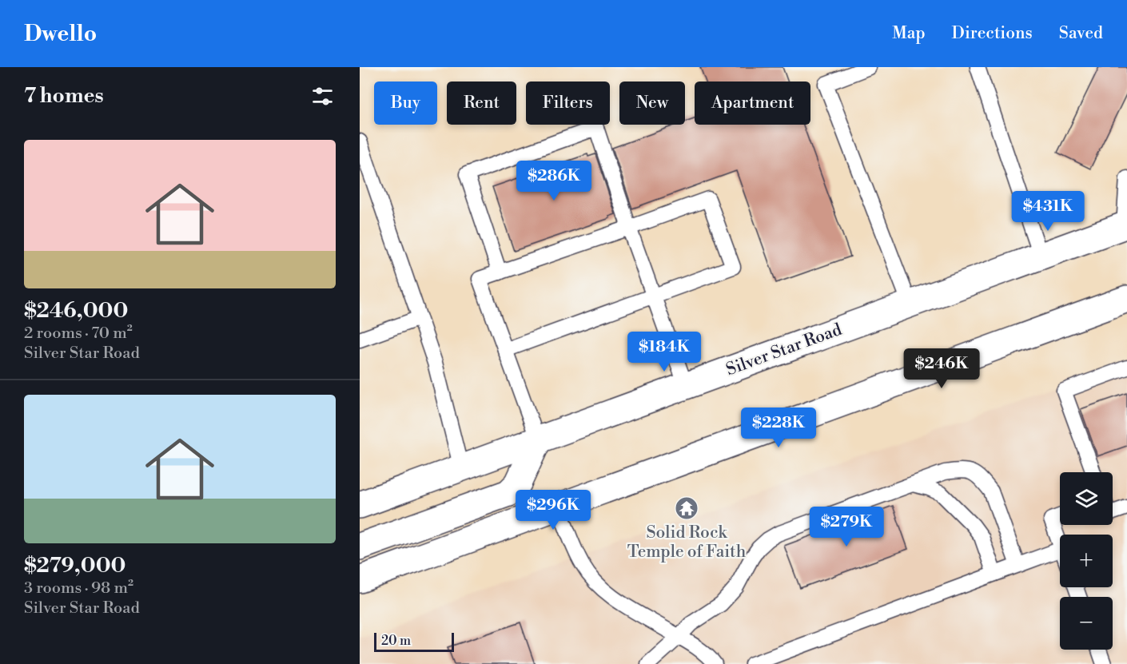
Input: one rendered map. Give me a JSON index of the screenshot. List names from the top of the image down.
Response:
{
  "streets": {
    "main road": ["Silver Star Road"]
  },
  "places": {
    "temple": ["Solid Rock Temple of Faith"]
  },
  "scale_bar": "20 m",
  "page": {
    "header": "Dwello",
    "nav": ["Map", "Directions", "Saved"],
    "heading": "7 homes",
    "chip": [
      "Buy",
      "Rent",
      "Filters",
      "New",
      "Apartment"
    ],
    "list": [
      {
        "name": "$246,000",
        "note": "2 rooms · 70 m² · Silver Star Road"
      },
      {
        "name": "$279,000",
        "note": "3 rooms · 98 m² · Silver Star Road"
      }
    ],
    "price": [
      "$286K",
      "$431K",
      "$184K",
      "$246K",
      "$228K",
      "$296K",
      "$279K"
    ],
    "map_buttons": ["+", "−"],
    "scale": "20 m"
  }
}
